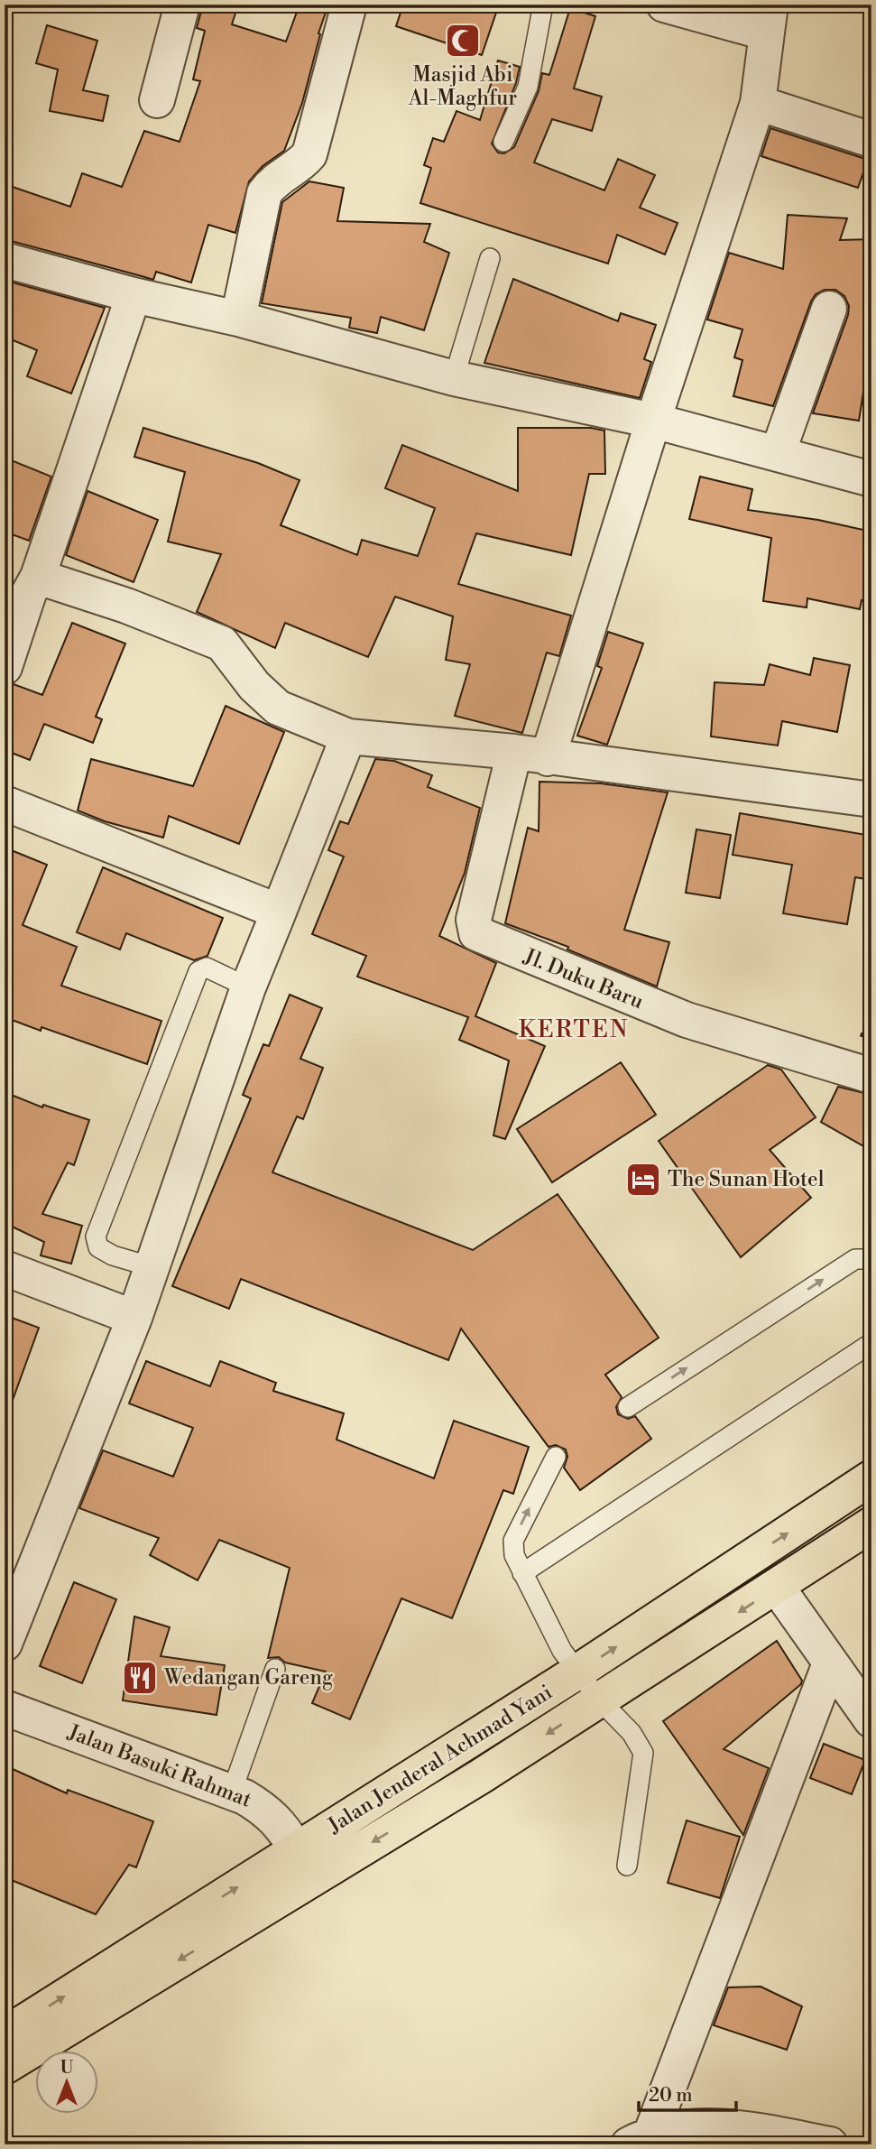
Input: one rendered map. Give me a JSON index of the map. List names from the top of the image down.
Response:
{
  "streets": {
    "highway": ["Jalan Jenderal Achmad Yani"],
    "street": ["Jl. Duku Baru", "Jalan Basuki Rahmat"]
  },
  "crossings": [
    ["Jalan Jenderal Achmad Yani", "Jalan Basuki Rahmat"]
  ],
  "districts": ["KERTEN"],
  "places": {
    "mosque": ["Masjid Abi Al-Maghfur"],
    "hotel": ["The Sunan Hotel"],
    "restaurant": ["Wedangan Gareng"]
  },
  "scale_bar": "20 m",
  "north": "top"
}
